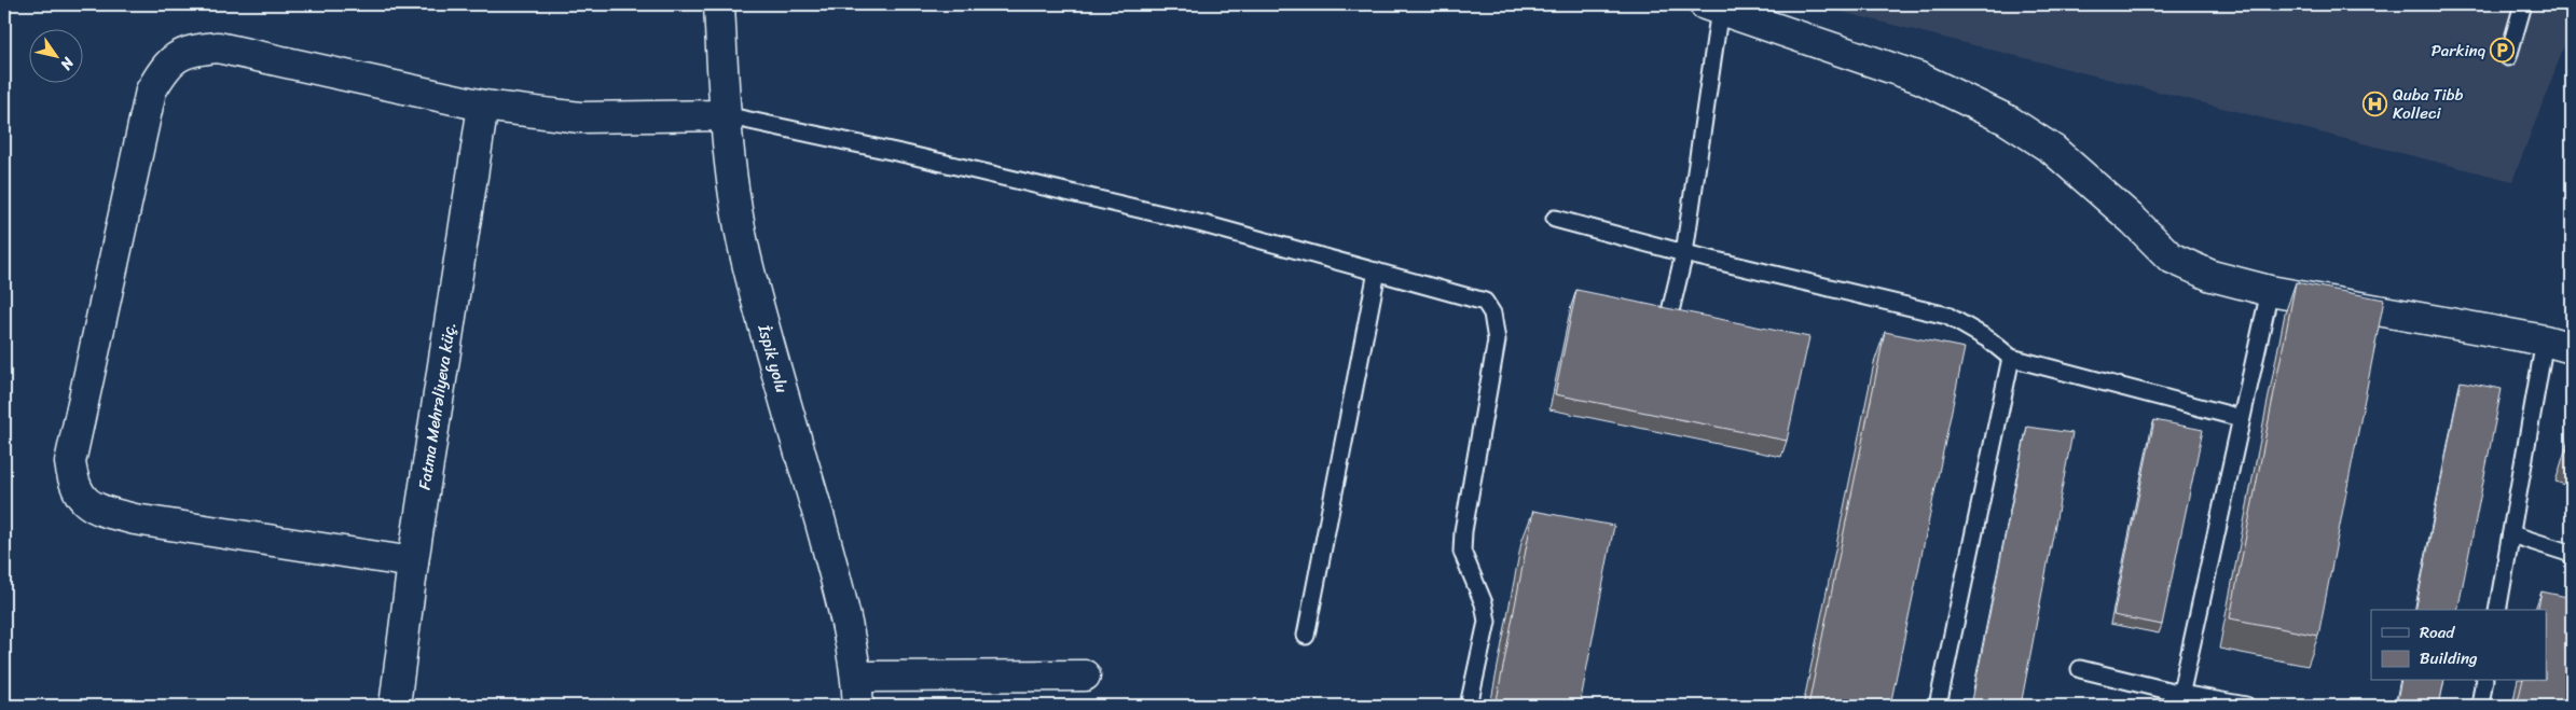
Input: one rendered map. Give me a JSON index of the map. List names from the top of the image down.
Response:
{
  "streets": {
    "street": ["İspik yolu", "Fatma Mehrəliyeva küç."]
  },
  "places": {
    "parking": ["Parkinq"],
    "hospital": ["Quba Tibb Kolleci"]
  },
  "legend": ["Road", "Building"],
  "north": "bottom right"
}
